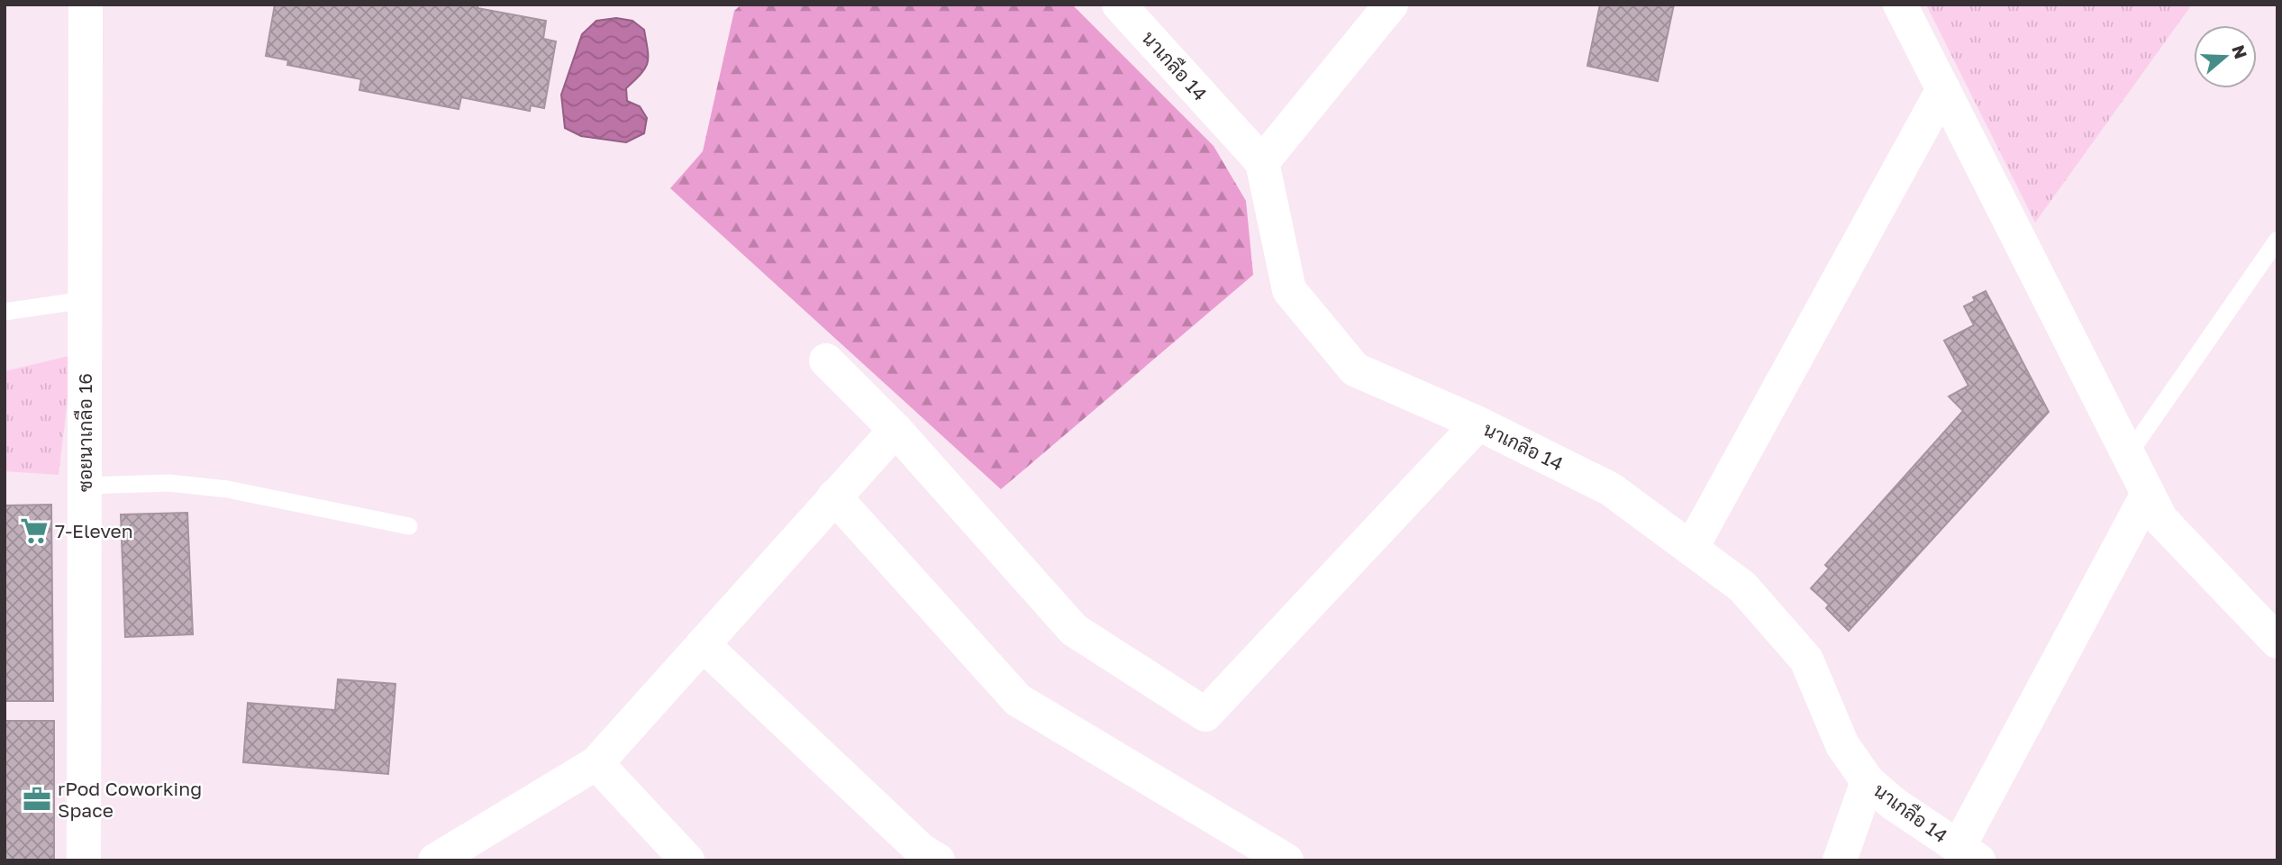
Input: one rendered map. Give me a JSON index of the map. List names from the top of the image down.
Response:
{
  "streets": {
    "street": ["นาเกลือ 14", "ซอยนาเกลือ 16"]
  },
  "places": {
    "supermarket": ["7-Eleven"],
    "office": ["rPod Coworking Space"]
  },
  "north": "right"
}
